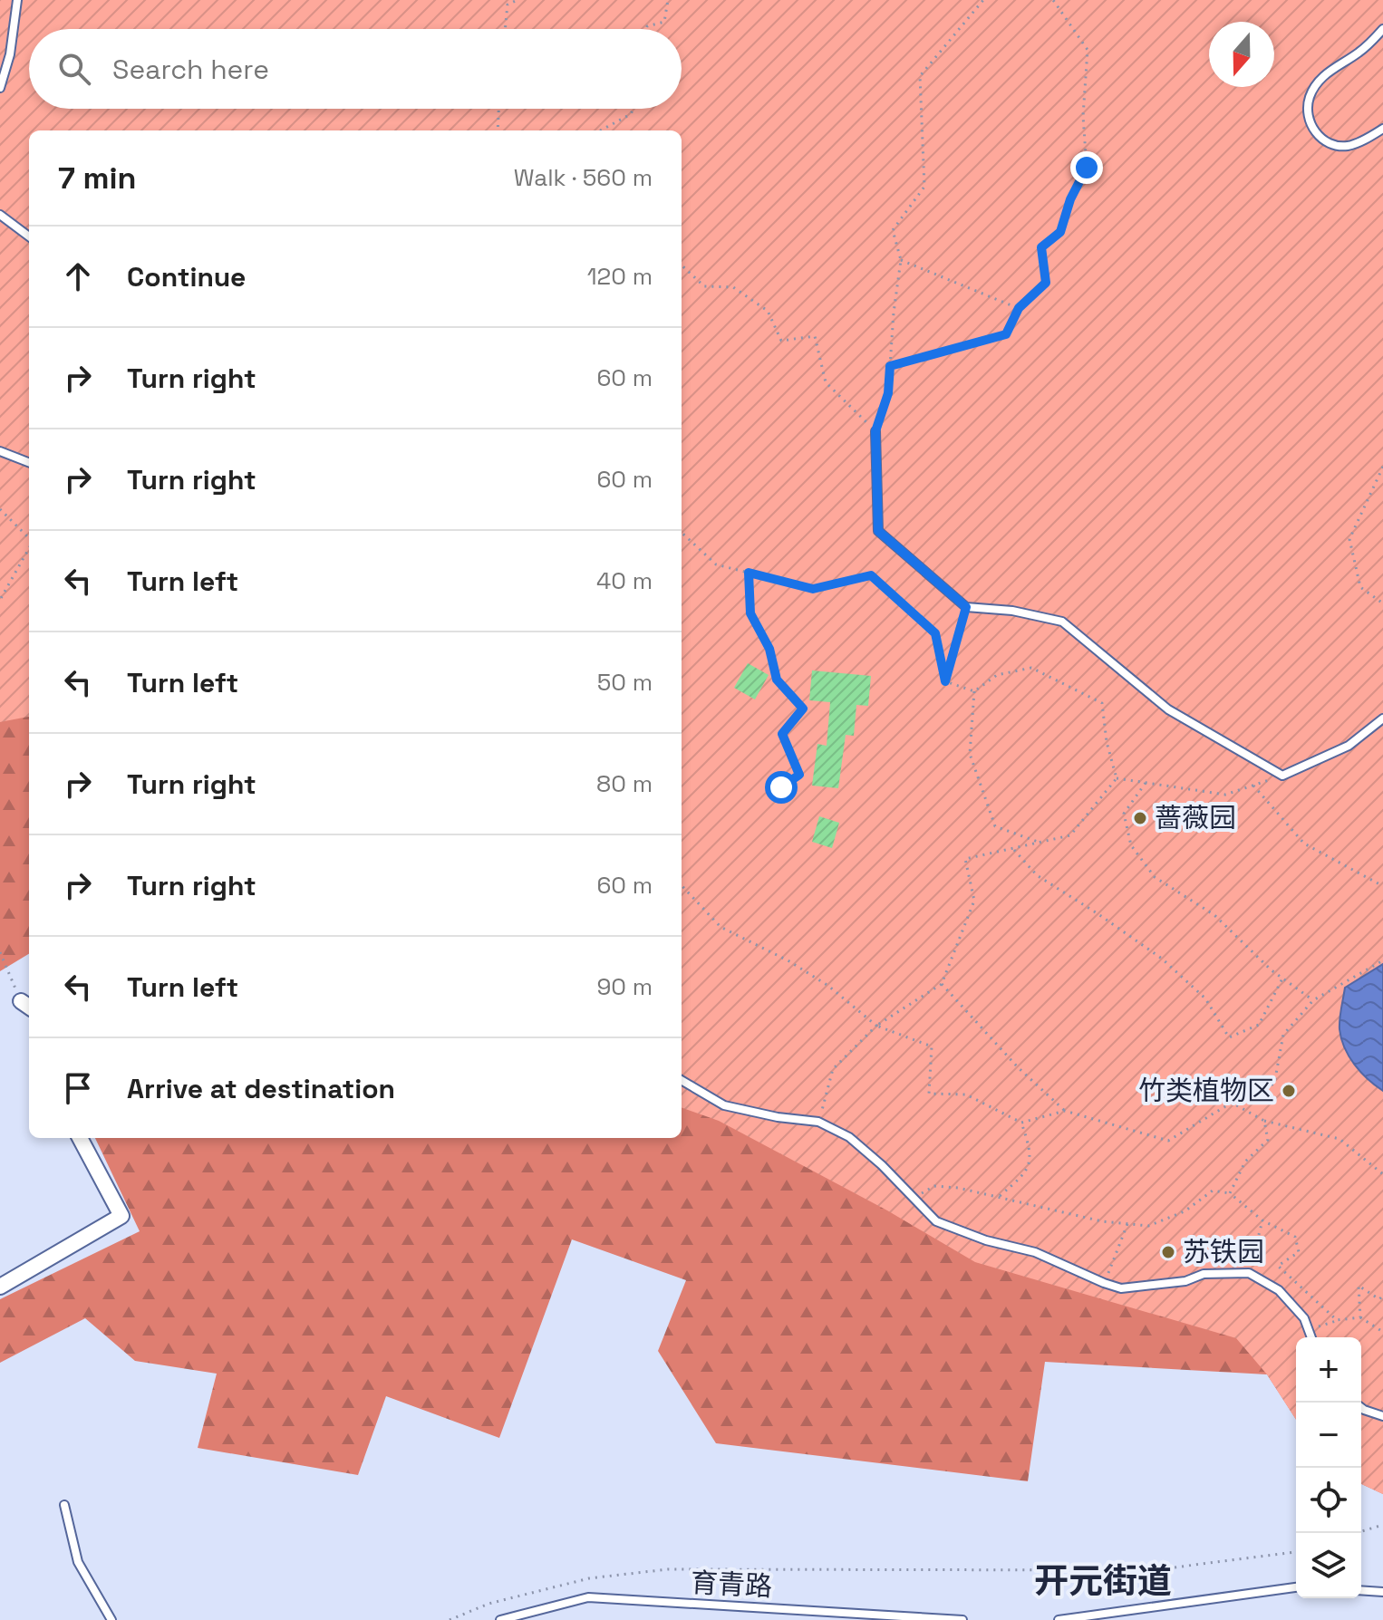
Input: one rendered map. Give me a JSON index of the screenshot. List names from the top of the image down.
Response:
{
  "streets": {
    "lane": ["育青路"]
  },
  "districts": ["开元街道"],
  "places": ["蔷薇园", "竹类植物区", "苏铁园"],
  "north": "bottom",
  "page": {
    "search": "Search here",
    "heading": ["7 min", "Walk · 560 m"],
    "list": [
      ["Continue", "120 m"],
      ["Turn right", "60 m"],
      ["Turn right", "60 m"],
      ["Turn left", "40 m"],
      ["Turn left", "50 m"],
      ["Turn right", "80 m"],
      ["Turn right", "60 m"],
      ["Turn left", "90 m"],
      "Arrive at destination"
    ],
    "map_buttons": ["+", "−"]
  }
}
